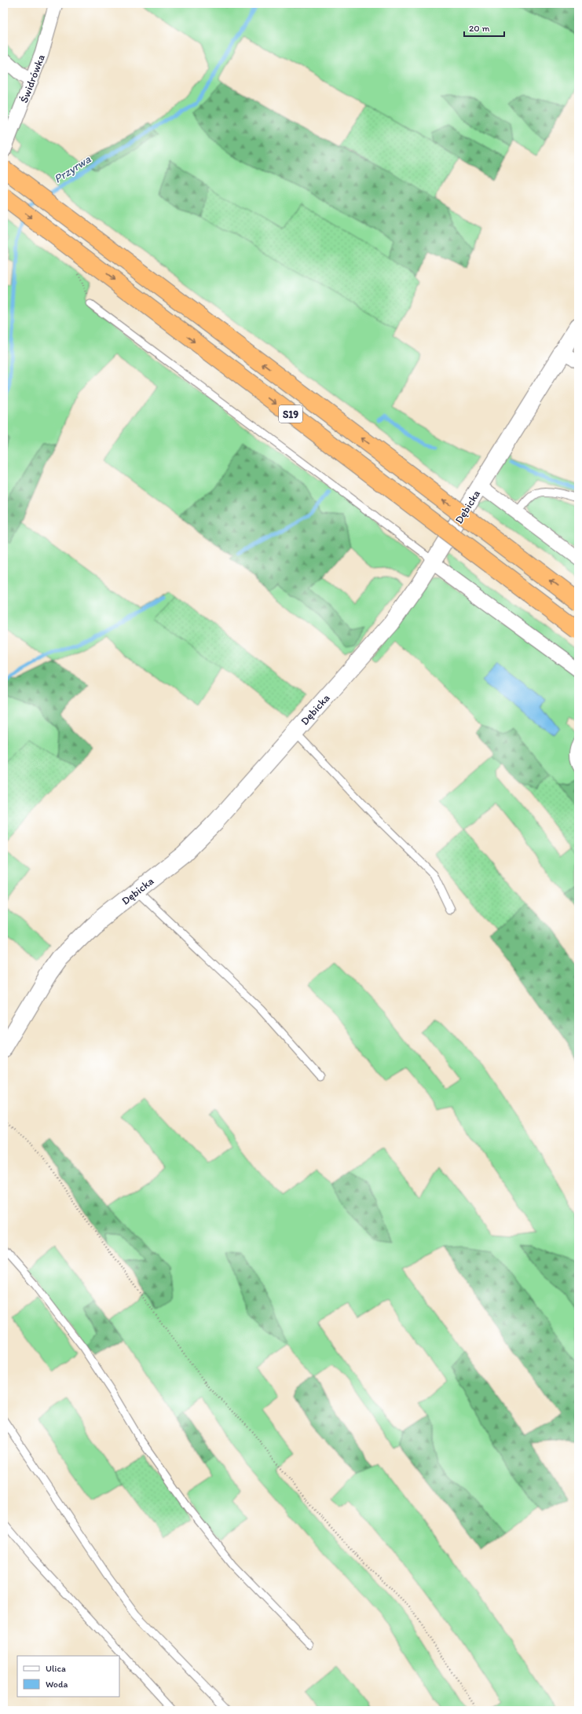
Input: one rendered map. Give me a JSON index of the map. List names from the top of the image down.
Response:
{
  "streets": {
    "highway": ["S19"],
    "street": ["Świdrówka", "Dębicka"]
  },
  "water": ["Przyrwa"],
  "legend": ["Ulica", "Woda"],
  "scale_bar": "20 m"
}
